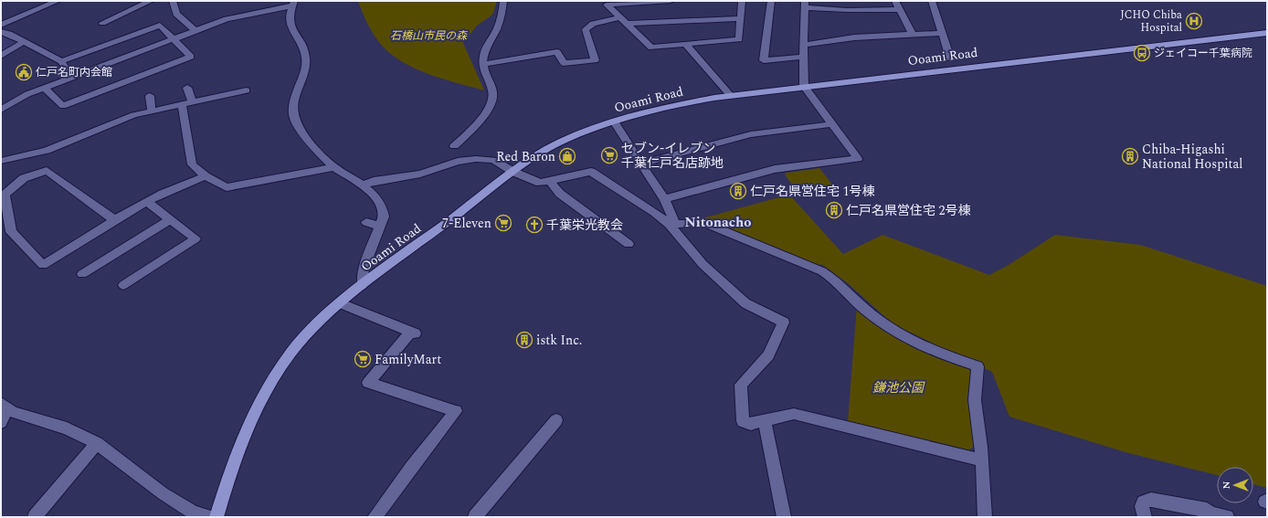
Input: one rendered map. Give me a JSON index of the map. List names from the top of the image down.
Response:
{
  "streets": {
    "main road": ["Ooami Road"]
  },
  "districts": ["Nitonacho"],
  "parks": ["石橋山市民の森", "鎌池公園"],
  "places": {
    "hospital": ["JCHO Chiba Hospital"],
    "bus stop": ["ジェイコー千葉病院"],
    "public building": ["仁戸名町内会館"],
    "supermarket": ["セブン-イレブン 千葉仁戸名店跡地", "7-Eleven", "FamilyMart"],
    "shop": ["Red Baron"],
    "building": [
      "Chiba-Higashi National Hospital",
      "仁戸名県営住宅 1号棟",
      "仁戸名県営住宅 2号棟",
      "istk Inc."
    ],
    "church": ["千葉栄光教会"]
  },
  "north": "left"
}
